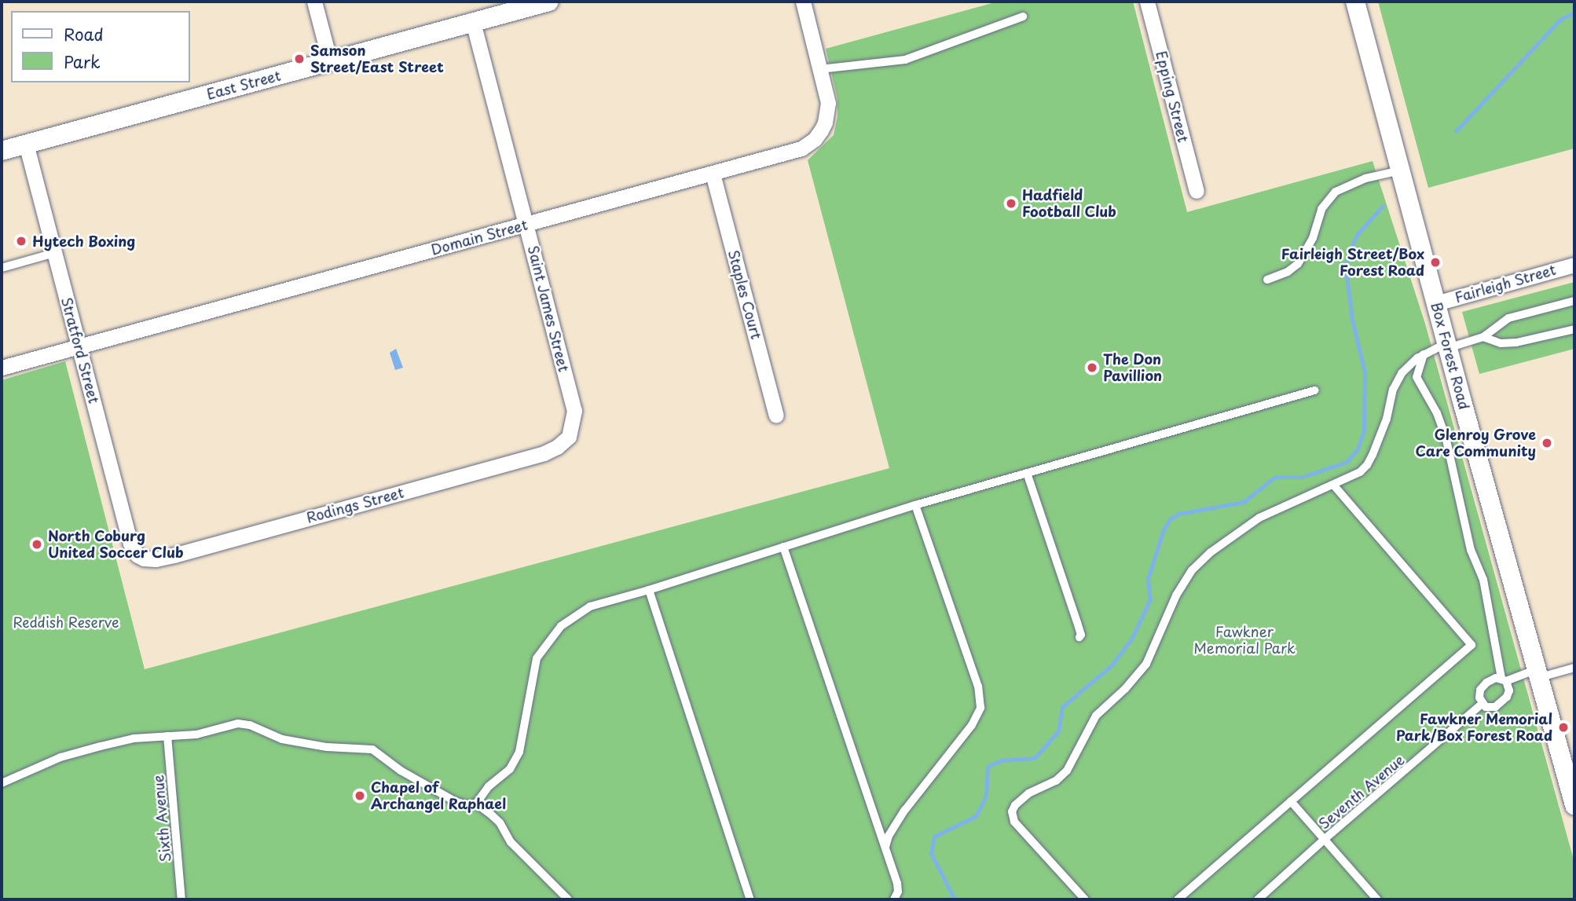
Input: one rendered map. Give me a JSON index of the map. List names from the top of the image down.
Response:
{
  "streets": {
    "street": [
      "East Street",
      "Epping Street",
      "Domain Street",
      "Fairleigh Street",
      "Staples Court",
      "Saint James Street",
      "Stratford Street",
      "Box Forest Road",
      "Rodings Street"
    ],
    "lane": ["Seventh Avenue", "Sixth Avenue"]
  },
  "crossings": [
    ["East Street", "Saint James Street"],
    ["East Street", "Stratford Street"],
    ["Domain Street", "Staples Court"],
    ["Domain Street", "Saint James Street"],
    ["Domain Street", "Stratford Street"],
    ["Fairleigh Street", "Box Forest Road"],
    ["Saint James Street", "Rodings Street"],
    ["Stratford Street", "Rodings Street"]
  ],
  "parks": ["Reddish Reserve", "Fawkner Memorial Park"],
  "places": [
    "Samson Street/East Street",
    "Hadfield Football Club",
    "Hytech Boxing",
    "Fairleigh Street/Box Forest Road",
    "The Don Pavillion",
    "Glenroy Grove Care Community",
    "North Coburg United Soccer Club",
    "Fawkner Memorial Park/Box Forest Road",
    "Chapel of Archangel Raphael"
  ],
  "legend": ["Road", "Park"]
}
